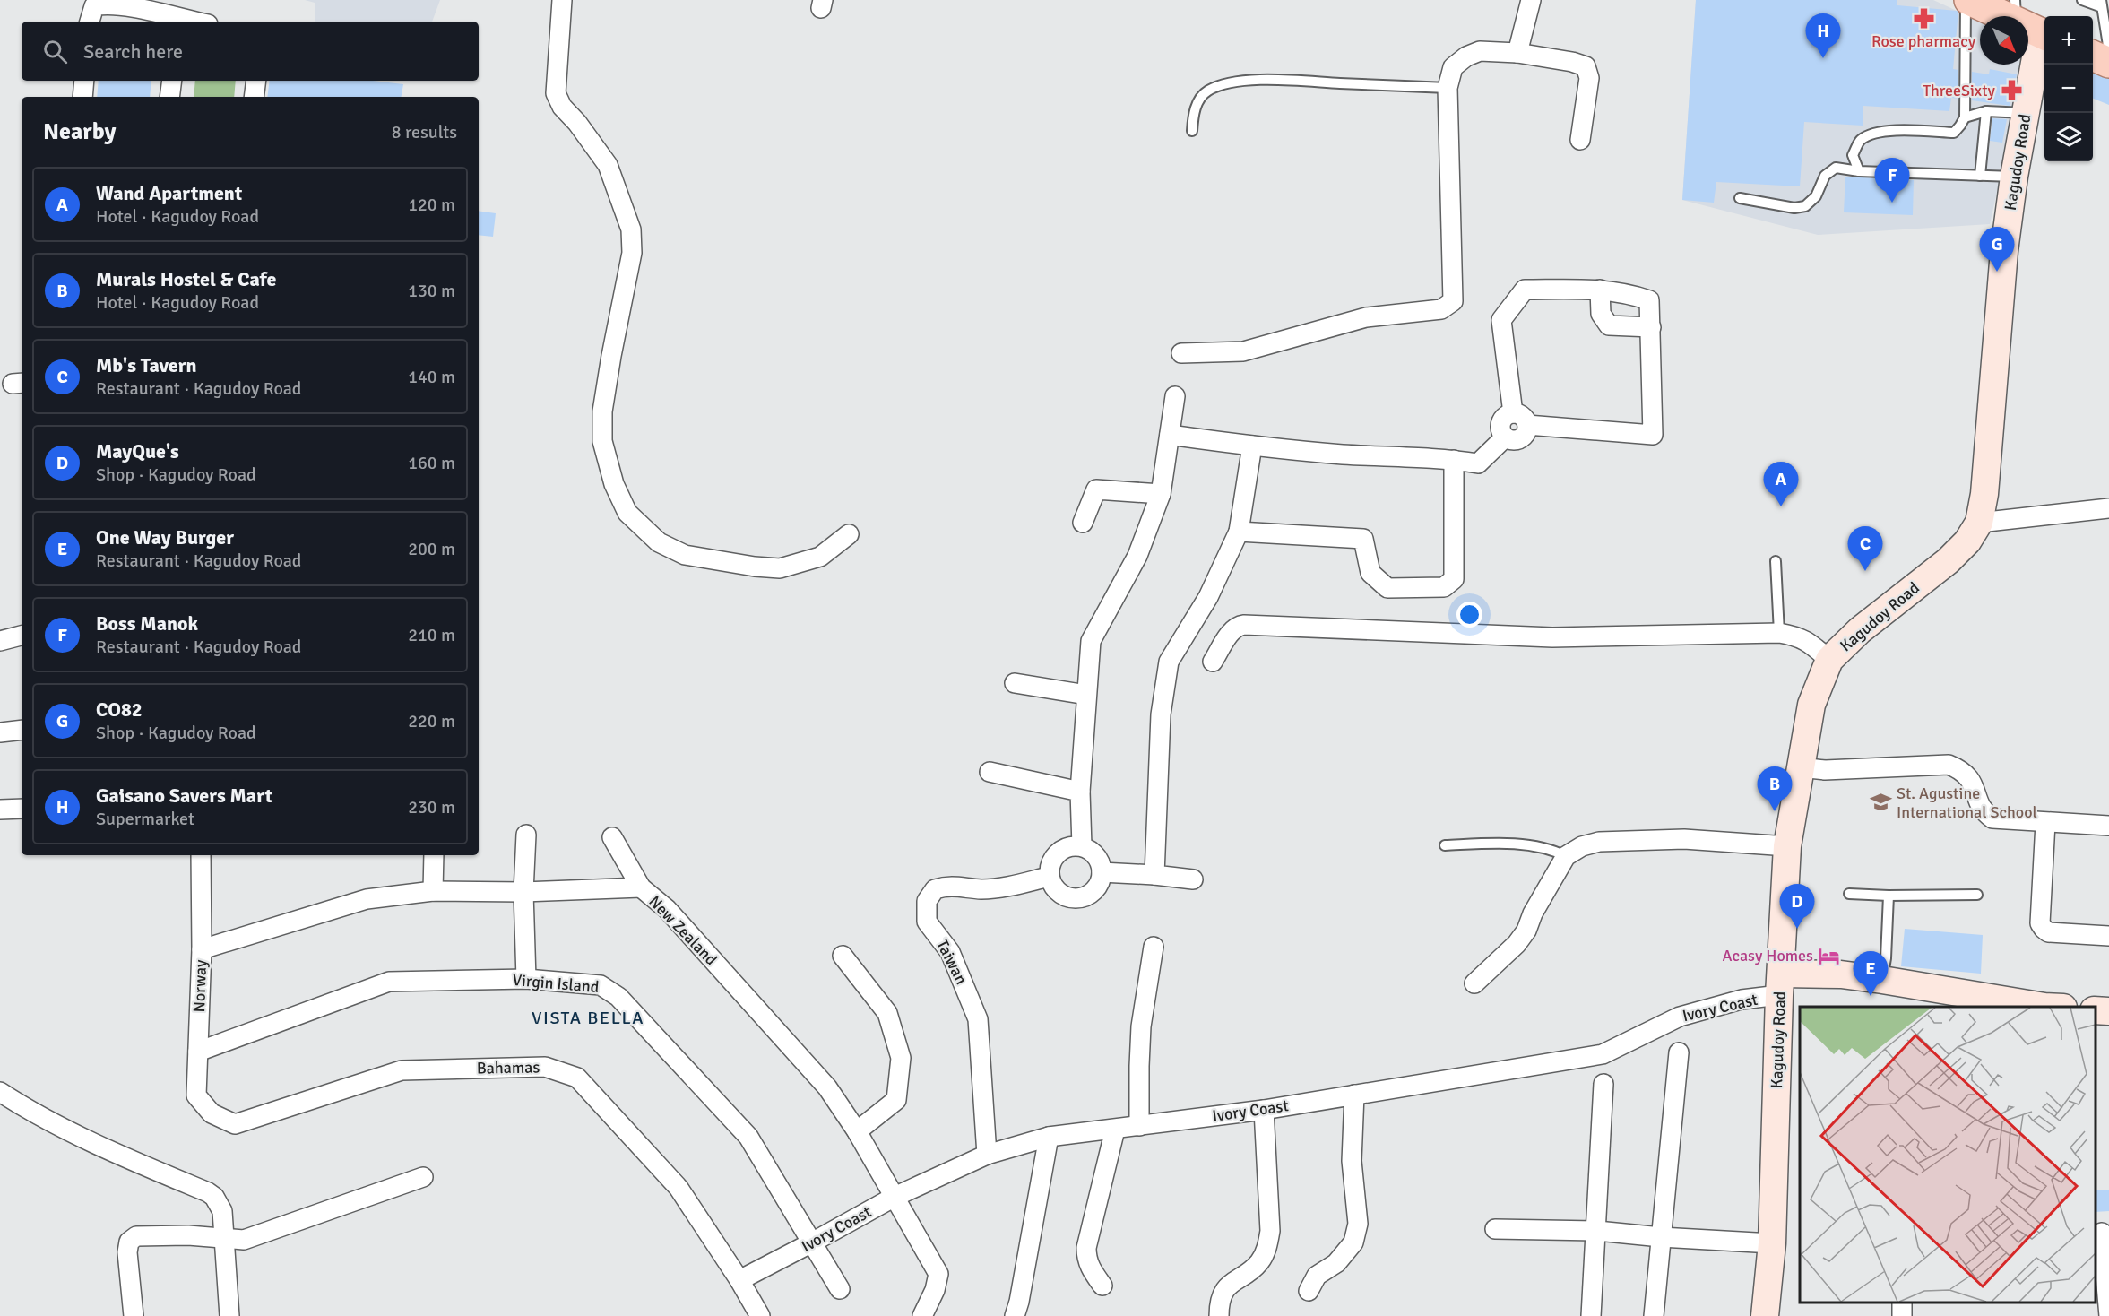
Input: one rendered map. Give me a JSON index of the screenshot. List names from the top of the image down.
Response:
{
  "streets": {
    "street": [
      "Kagudoy Road",
      "New Zealand",
      "Taiwan",
      "Virgin Island",
      "Norway",
      "Ivory Coast",
      "Bahamas"
    ]
  },
  "crossings": [
    ["Kagudoy Road", "Ivory Coast"],
    ["New Zealand", "Norway"],
    ["New Zealand", "Ivory Coast"],
    ["Taiwan", "Ivory Coast"],
    ["Virgin Island", "Norway"],
    ["Virgin Island", "Ivory Coast"],
    ["Norway", "Bahamas"],
    ["Ivory Coast", "Bahamas"]
  ],
  "districts": ["VISTA BELLA"],
  "places": {
    "pharmacy": ["Rose pharmacy", "ThreeSixty"],
    "school or university": ["St. Agustine International School"],
    "hotel": ["Acasy Homes"]
  },
  "north": "bottom right",
  "page": {
    "pins": [
      "H",
      "F",
      "G",
      "A",
      "C",
      "B",
      "D",
      "E"
    ],
    "map_buttons": ["+", "−"],
    "search": "Search here",
    "heading": ["Nearby", "8 results"],
    "list": [
      {
        "mark": "A",
        "name": "Wand Apartment",
        "note": "Hotel · Kagudoy Road",
        "value": "120 m"
      },
      {
        "mark": "B",
        "name": "Murals Hostel & Cafe",
        "note": "Hotel · Kagudoy Road",
        "value": "130 m"
      },
      {
        "mark": "C",
        "name": "Mb's Tavern",
        "note": "Restaurant · Kagudoy Road",
        "value": "140 m"
      },
      {
        "mark": "D",
        "name": "MayQue's",
        "note": "Shop · Kagudoy Road",
        "value": "160 m"
      },
      {
        "mark": "E",
        "name": "One Way Burger",
        "note": "Restaurant · Kagudoy Road",
        "value": "200 m"
      },
      {
        "mark": "F",
        "name": "Boss Manok",
        "note": "Restaurant · Kagudoy Road",
        "value": "210 m"
      },
      {
        "mark": "G",
        "name": "CO82",
        "note": "Shop · Kagudoy Road",
        "value": "220 m"
      },
      {
        "mark": "H",
        "name": "Gaisano Savers Mart",
        "note": "Supermarket",
        "value": "230 m"
      }
    ]
  }
}
